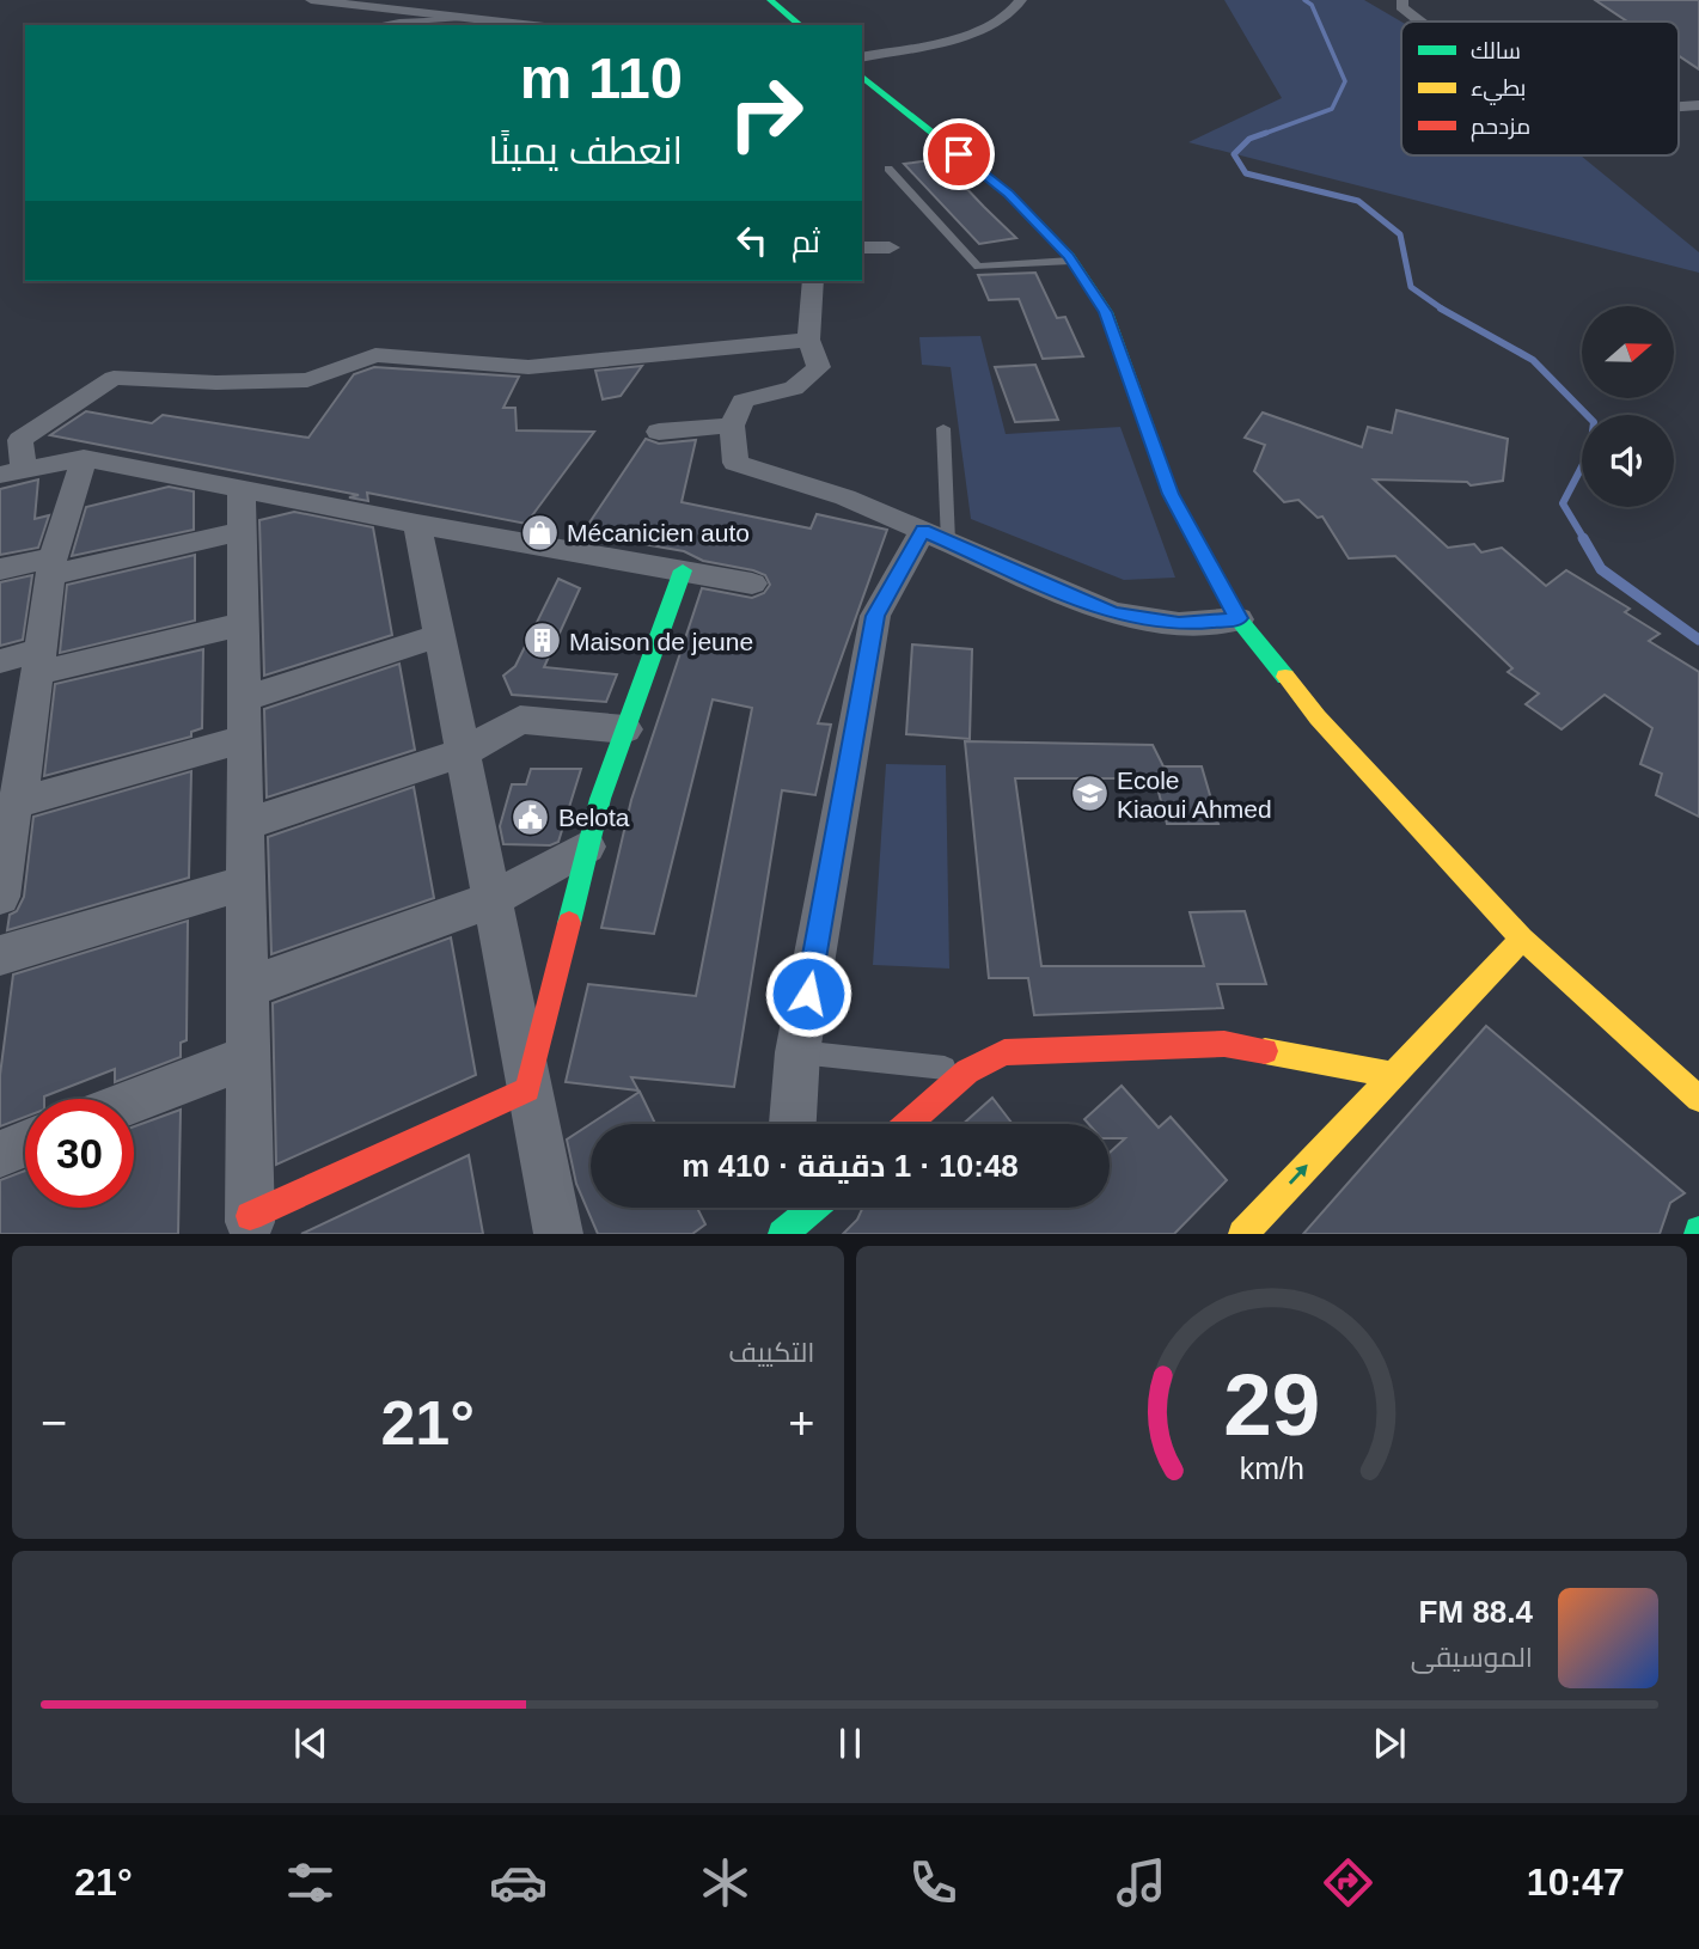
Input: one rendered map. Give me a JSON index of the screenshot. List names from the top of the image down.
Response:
{
  "places": {
    "shop": ["Mécanicien auto"],
    "building": ["Maison de jeune"],
    "school or university": ["Ecole Kiaoui Ahmed"],
    "public building": ["Belota"]
  },
  "legend": ["سالك", "بطيء", "مزدحم"],
  "north": "right",
  "page": {
    "turn": ["110 m", "انعطف يمينًا"],
    "then": "ثم",
    "limit": "30",
    "trip": "10:48 · 1 دقيقة · 410 m",
    "tile": "التكييف",
    "heat": ["−", "21°", "+"],
    "song": ["88.4 FM", "الموسيقى"],
    "tabs": ["10:47", "21°"],
    "gauge": ["29", "km/h"]
  }
}
